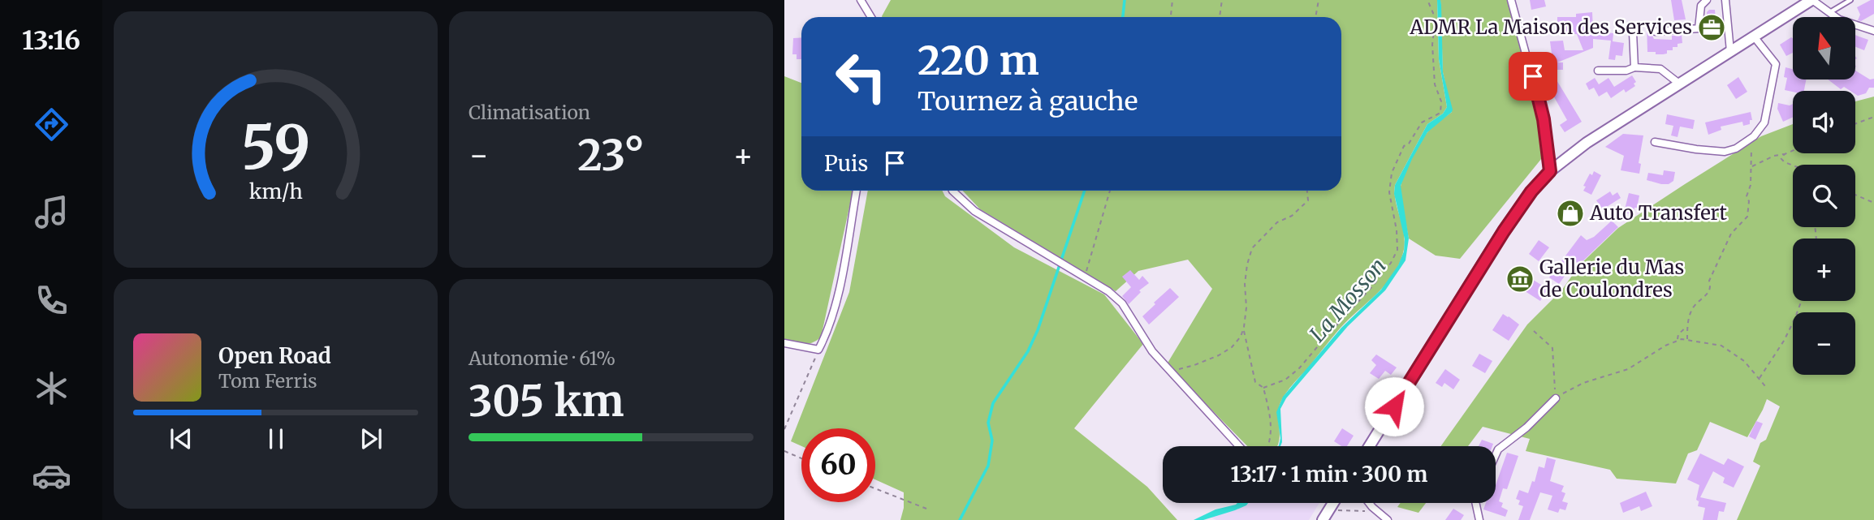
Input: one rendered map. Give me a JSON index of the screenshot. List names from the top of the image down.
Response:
{
  "water": ["La Mosson"],
  "places": {
    "office": ["ADMR La Maison des Services"],
    "shop": ["Auto Transfert"],
    "museum": ["Gallerie du Mas de Coulondres"]
  },
  "north": "top",
  "page": {
    "tabs": "13:16",
    "tile": [
      "Climatisation",
      ["Autonomie · 61%", "305 km"]
    ],
    "map_buttons": ["+", "−"],
    "turn": ["220 m", "Tournez à gauche"],
    "heat": ["−", "23°", "+"],
    "then": "Puis",
    "song": ["Open Road", "Tom Ferris"],
    "limit": "60",
    "trip": "13:17 · 1 min · 300 m",
    "gauge": ["59", "km/h"]
  }
}
